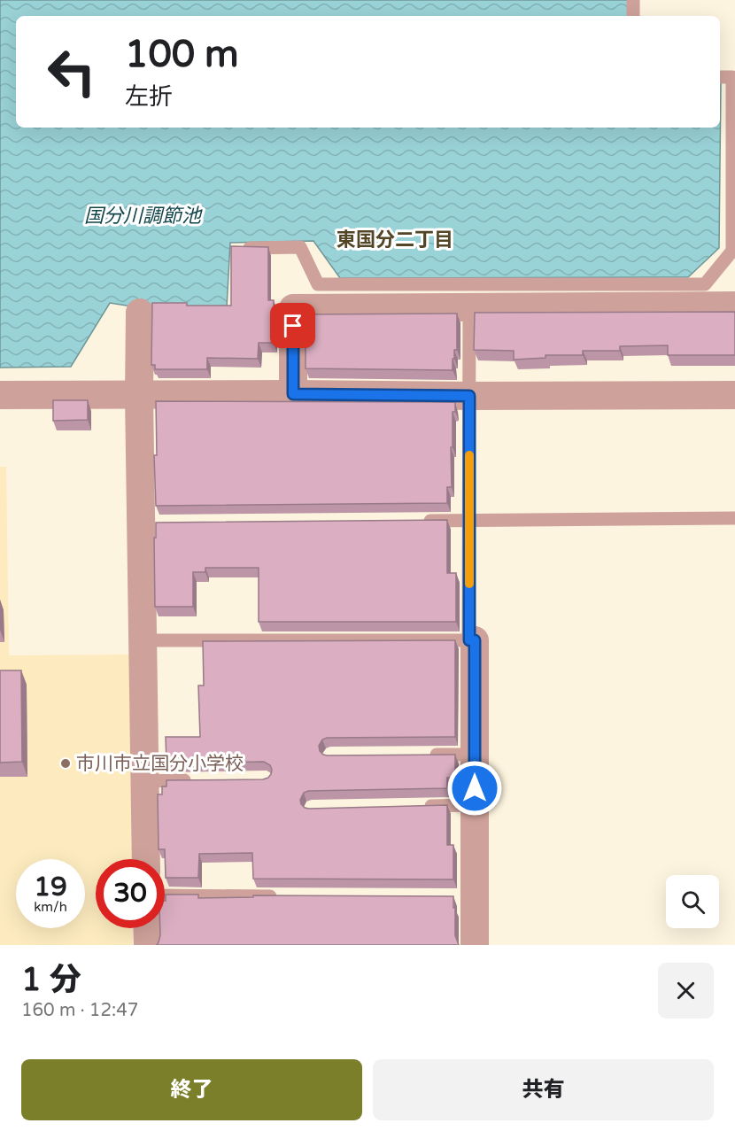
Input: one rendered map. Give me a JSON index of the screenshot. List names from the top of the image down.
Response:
{
  "districts": ["東国分二丁目"],
  "water": ["国分川調節池"],
  "places": ["市川市立国分小学校"],
  "page": {
    "turn": ["100 m", "左折"],
    "speed": "19 km/h",
    "limit": "30",
    "heading": ["1 分", "160 m · 12:47"],
    "buttons": ["終了", "共有"]
  }
}
